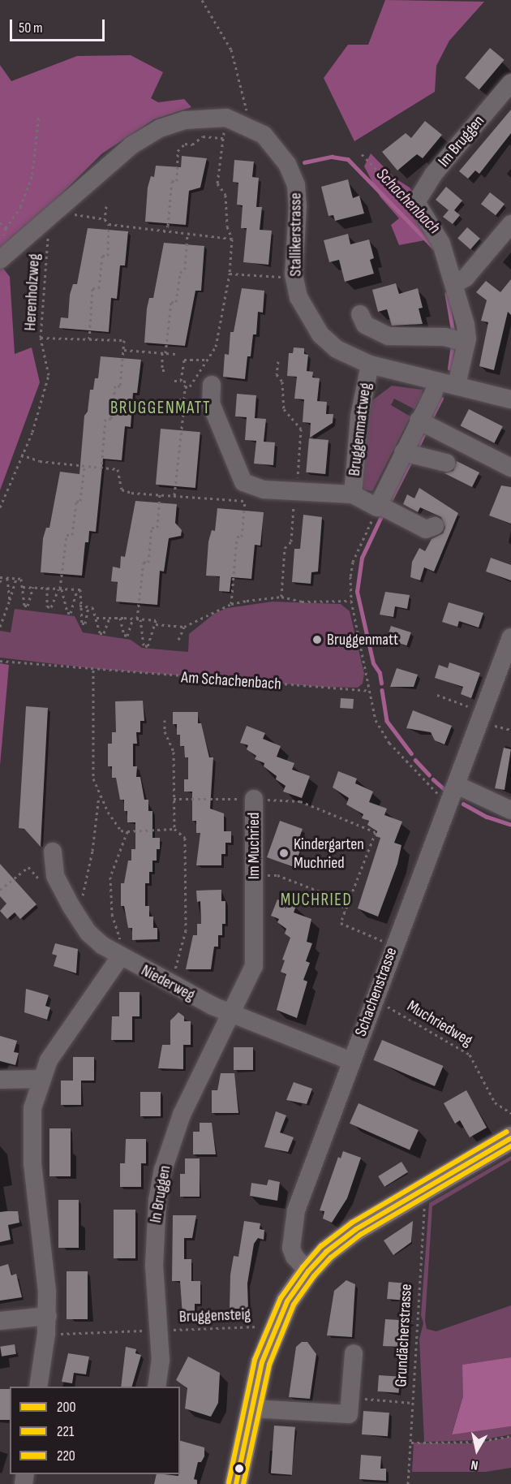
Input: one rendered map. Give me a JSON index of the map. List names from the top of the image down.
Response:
{
  "streets": {
    "street": [
      "Im Bruggen",
      "Stallikerstrasse",
      "Bruggenmattweg",
      "Im Muchried",
      "Niederweg",
      "Schachenstrasse",
      "In Bruggen"
    ],
    "path": [
      "Herenholzweg",
      "Am Schachenbach",
      "Muchriedweg",
      "Bruggensteig",
      "Grundächerstrasse"
    ]
  },
  "crossings": [
    ["Stallikerstrasse", "Bruggenmattweg"],
    ["Im Muchried", "Niederweg"],
    ["Im Muchried", "Schachenstrasse"],
    ["Im Muchried", "In Bruggen"],
    ["Niederweg", "Schachenstrasse"],
    ["Niederweg", "In Bruggen"]
  ],
  "districts": ["BRUGGENMATT", "MUCHRIED"],
  "water": ["Schachenbach"],
  "places": ["Bruggenmatt", "Kindergarten Muchried"],
  "lines": ["transit line 220", "transit line 200", "transit line 221"],
  "legend": ["200", "221", "220"],
  "scale_bar": "50 m",
  "north": "bottom"
}
